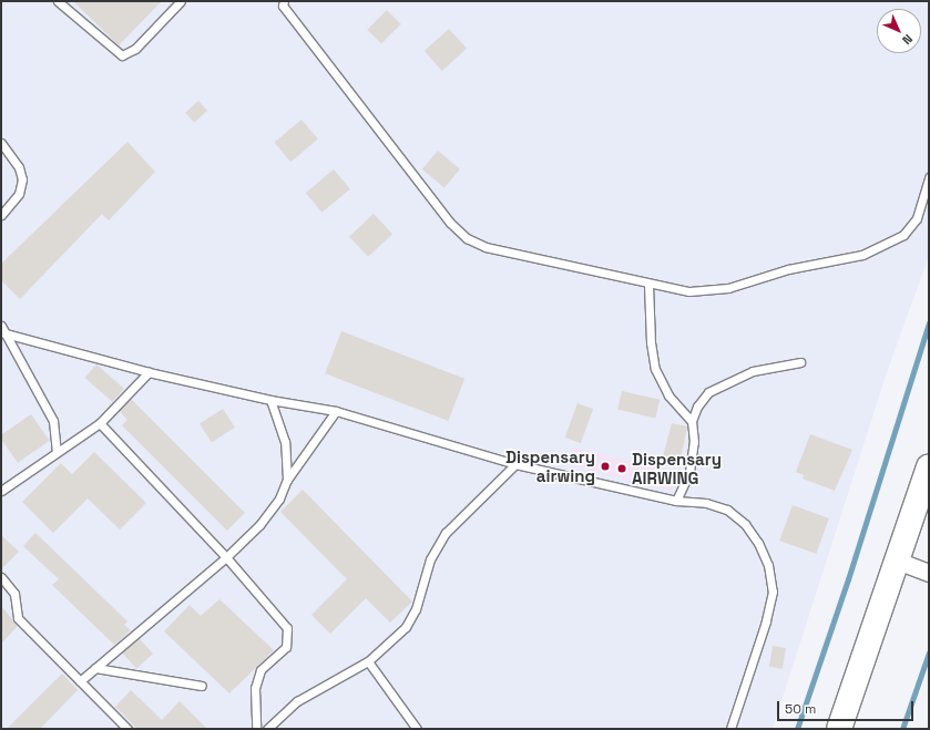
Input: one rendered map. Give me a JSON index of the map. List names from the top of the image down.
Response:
{
  "places": ["Dispensary airwing", "Dispensary AIRWING"],
  "scale_bar": "50 m",
  "north": "bottom right"
}
